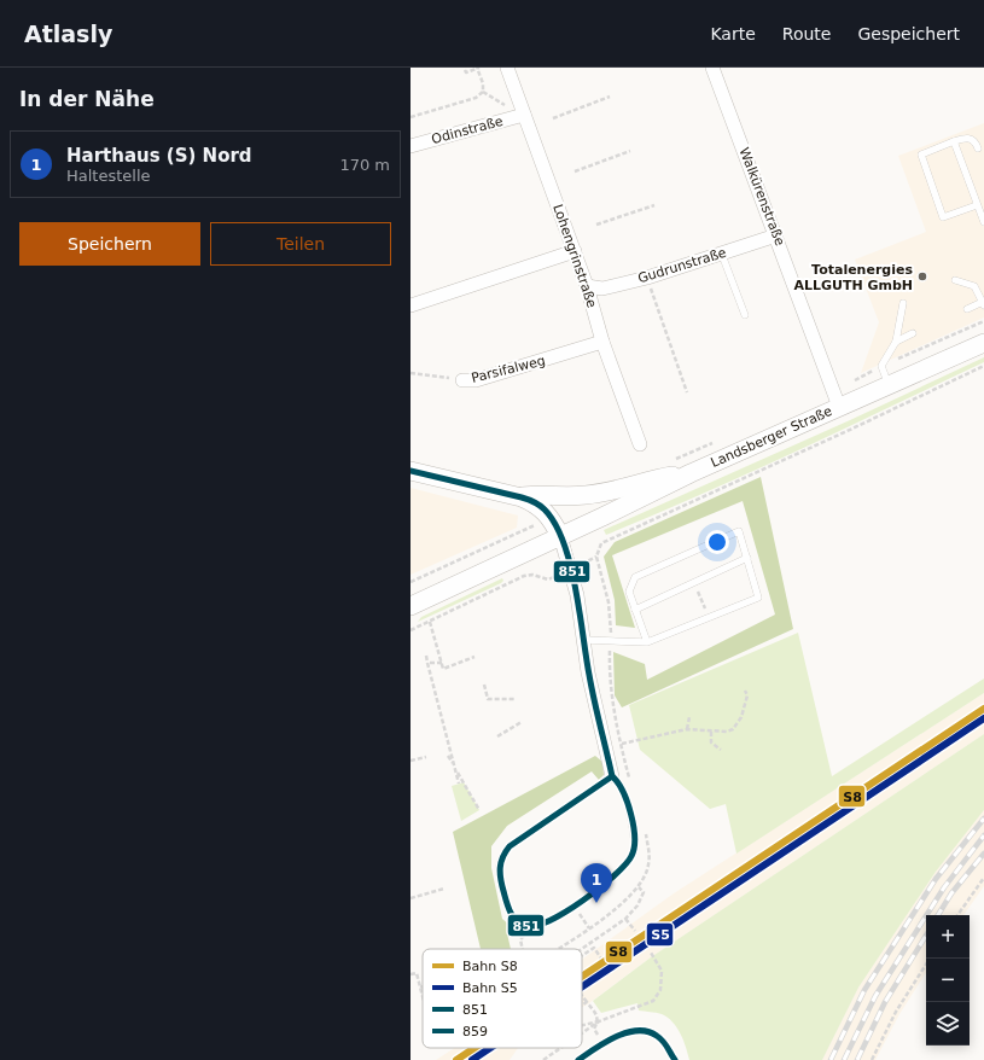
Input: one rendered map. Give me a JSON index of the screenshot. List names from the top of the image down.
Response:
{
  "streets": {
    "main road": ["Landsberger Straße"],
    "street": [
      "Odinstraße",
      "Walkürenstraße",
      "Lohengrinstraße",
      "Gudrunstraße",
      "Parsifalweg"
    ]
  },
  "crossings": [
    ["Odinstraße", "Lohengrinstraße"],
    ["Walkürenstraße", "Gudrunstraße"],
    ["Walkürenstraße", "Landsberger Straße"],
    ["Lohengrinstraße", "Gudrunstraße"],
    ["Lohengrinstraße", "Parsifalweg"]
  ],
  "places": ["Totalenergies ALLGUTH GmbH"],
  "lines": [
    "transit line 851",
    "rail line S8",
    "rail line S5",
    "transit line 859"
  ],
  "legend": [
    "Bahn S8",
    "Bahn S5",
    "851",
    "859"
  ],
  "page": {
    "header": "Atlasly",
    "nav": ["Karte", "Route", "Gespeichert"],
    "heading": "In der Nähe",
    "list": [
      {
        "mark": "1",
        "name": "Harthaus (S) Nord",
        "note": "Haltestelle",
        "value": "170 m"
      }
    ],
    "buttons": ["Speichern", "Teilen"],
    "pins": "1",
    "map_buttons": ["+", "−"]
  }
}
